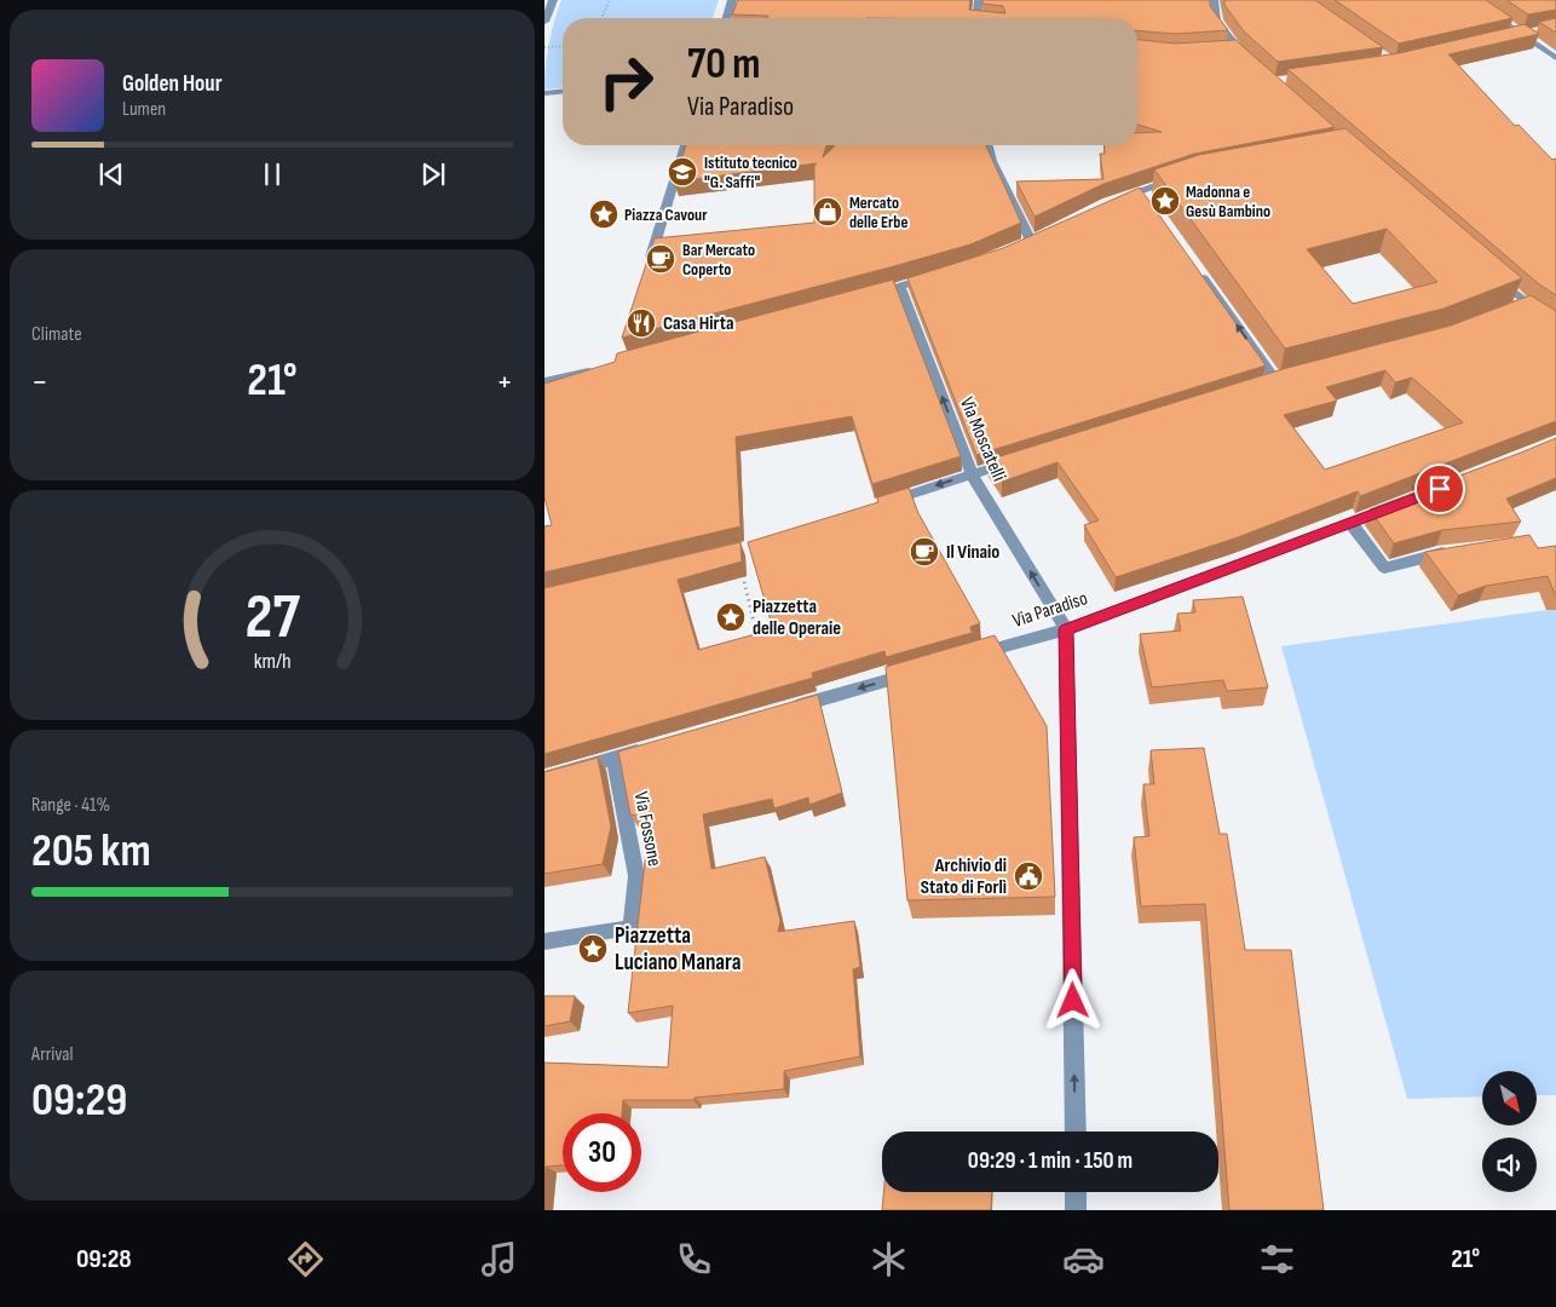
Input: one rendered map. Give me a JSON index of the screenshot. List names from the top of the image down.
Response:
{
  "streets": {
    "street": ["Via Moscatelli", "Via Paradiso", "Via Fossone"]
  },
  "crossings": [
    ["Via Moscatelli", "Via Paradiso"]
  ],
  "one_way": ["Via Moscatelli"],
  "places": {
    "school or university": ["Istituto tecnico \"G. Saffi\""],
    "place": [
      "Madonna e Gesù Bambino",
      "Piazza Cavour",
      "Piazzetta delle Operaie",
      "Piazzetta Luciano Manara"
    ],
    "shop": ["Mercato delle Erbe"],
    "cafe": ["Bar Mercato Coperto", "Il Vinaio"],
    "restaurant": ["Casa Hirta"],
    "public building": ["Archivio di Stato di Forlì"]
  },
  "north": "bottom right",
  "page": {
    "turn": ["70 m", "Via Paradiso"],
    "song": ["Golden Hour", "Lumen"],
    "tile": [
      "Climate",
      ["Range · 41%", "205 km"],
      ["Arrival", "09:29"]
    ],
    "heat": ["−", "21°", "+"],
    "limit": "30",
    "trip": "09:29 · 1 min · 150 m",
    "tabs": ["09:28", "21°"],
    "gauge": ["27", "km/h"]
  }
}
